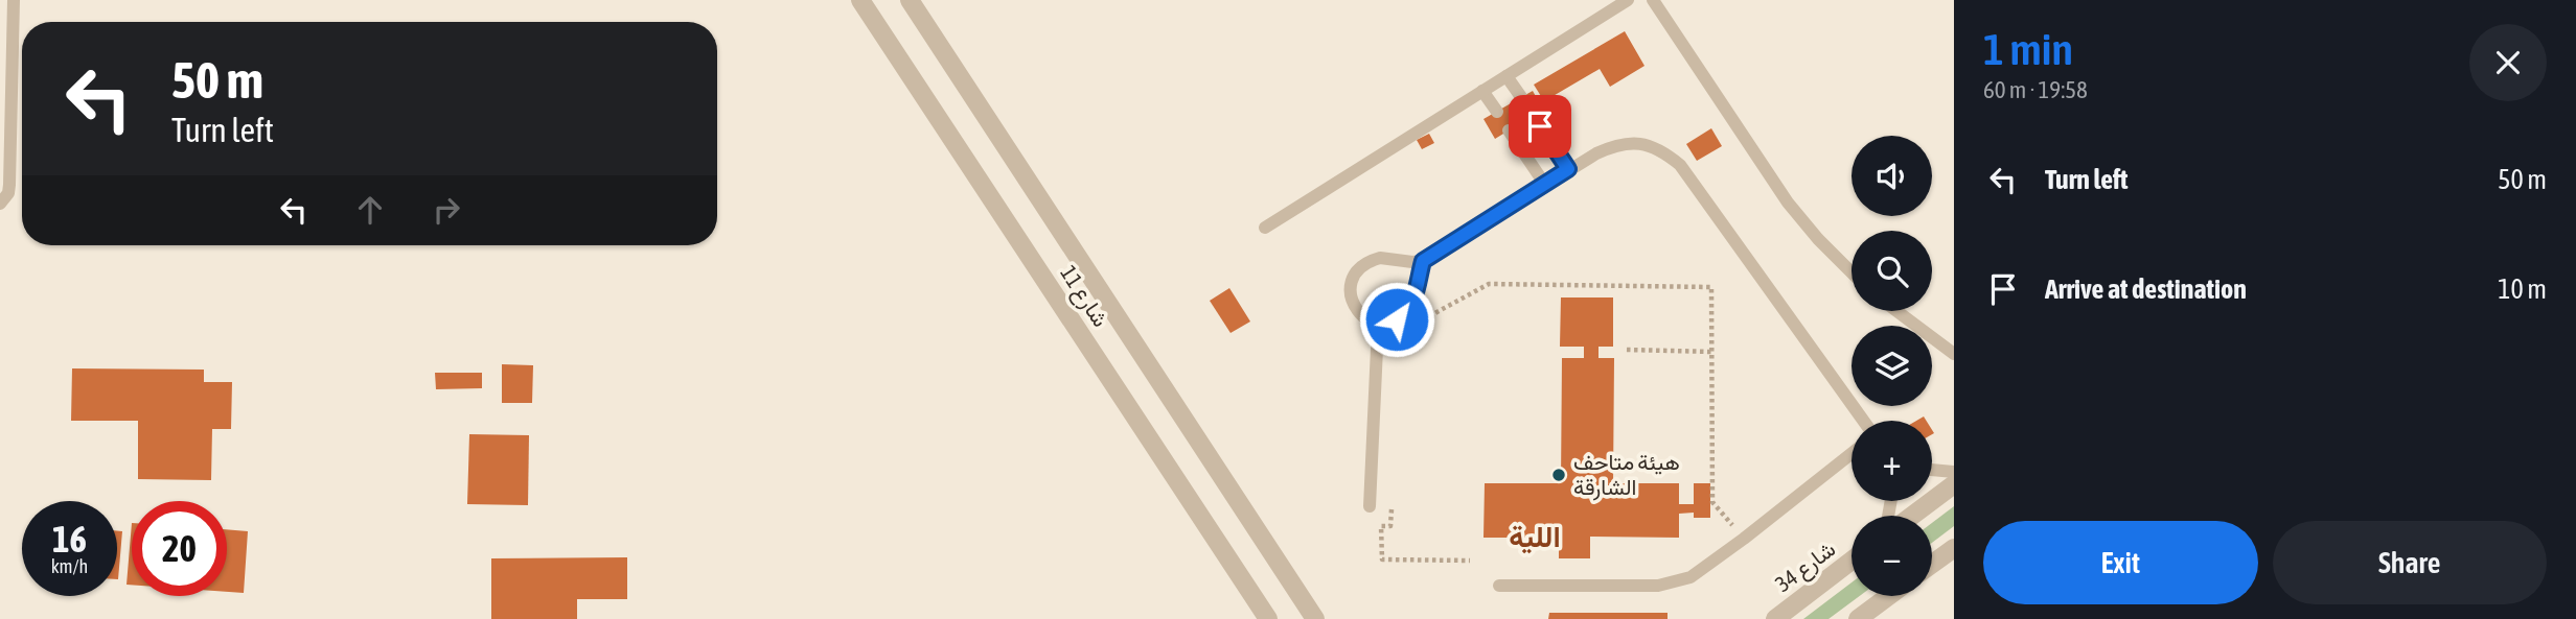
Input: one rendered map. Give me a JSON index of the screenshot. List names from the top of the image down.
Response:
{
  "streets": {
    "street": ["شارع 11", "شارع 34"]
  },
  "districts": ["اللية"],
  "places": ["هيئة متاحف الشارقة"],
  "page": {
    "heading": ["1 min", "60 m · 19:58"],
    "turn": ["50 m", "Turn left"],
    "list": [
      {
        "name": "Turn left",
        "value": "50 m"
      },
      {
        "name": "Arrive at destination",
        "value": "10 m"
      }
    ],
    "map_buttons": ["+", "−"],
    "speed": "16 km/h",
    "limit": "20",
    "buttons": ["Exit", "Share"]
  }
}
